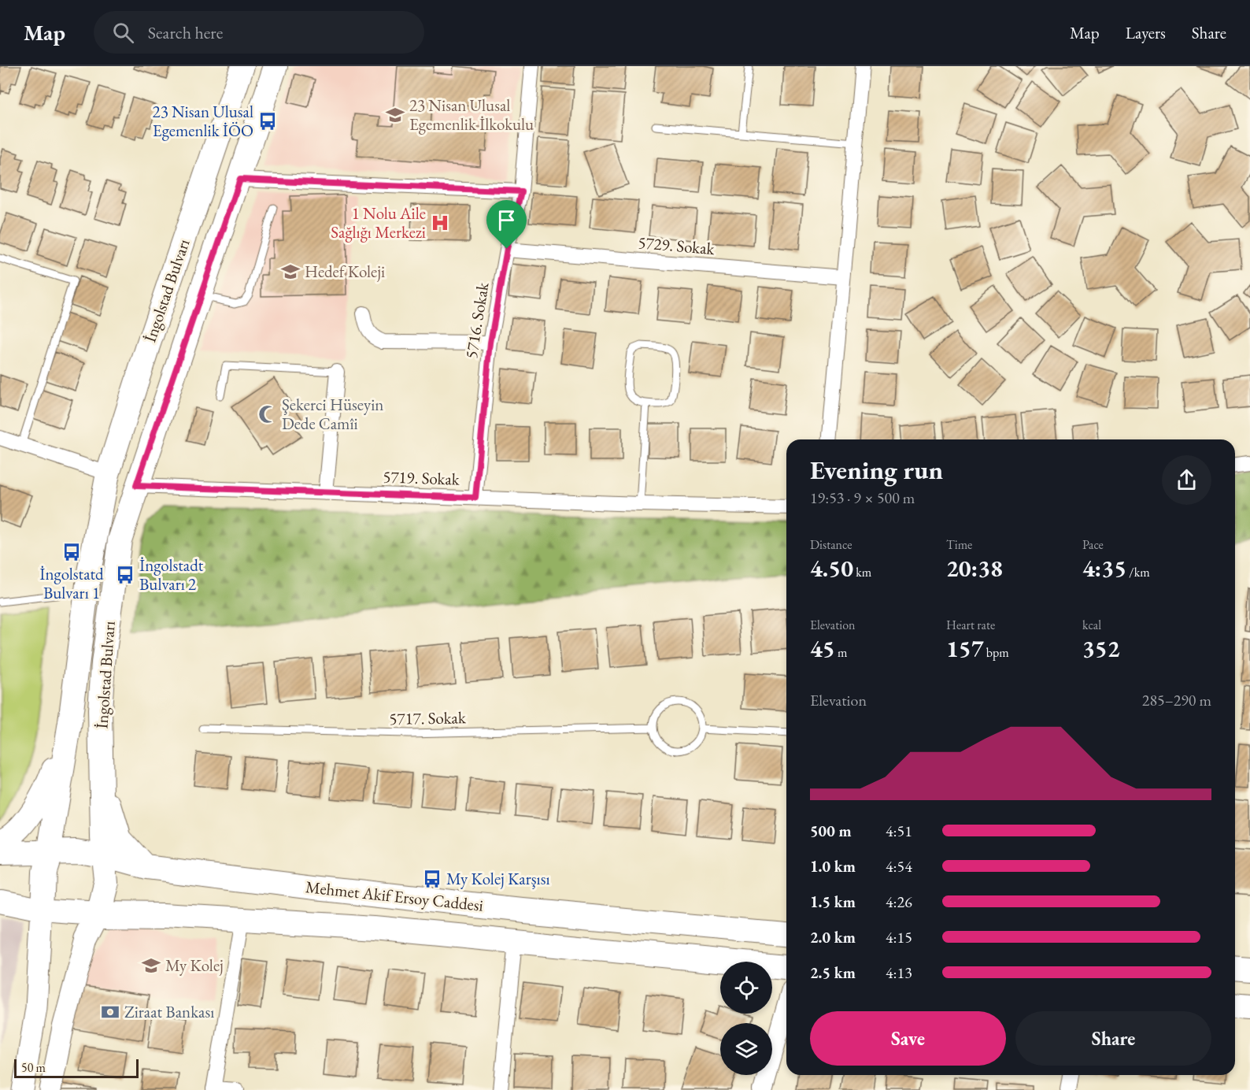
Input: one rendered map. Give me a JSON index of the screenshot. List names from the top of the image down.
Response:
{
  "streets": {
    "main road": ["İngolstad Bulvarı", "Mehmet Akif Ersoy Caddesi"],
    "street": ["5729. Sokak", "5716. Sokak", "5719. Sokak"],
    "lane": ["5717. Sokak"]
  },
  "crossings": [
    ["5729. Sokak", "5716. Sokak"],
    ["İngolstad Bulvarı", "5719. Sokak"],
    ["İngolstad Bulvarı", "Mehmet Akif Ersoy Caddesi"],
    ["5716. Sokak", "5719. Sokak"]
  ],
  "places": {
    "school or university": ["23 Nisan Ulusal Egemenlik İlkokulu", "Hedef Koleji", "My Kolej"],
    "bus stop": [
      "23 Nisan Ulusal Egemenlik İÖO",
      "İngolstatd Bulvarı 1",
      "İngolstadt Bulvarı 2",
      "My Kolej Karşısı"
    ],
    "hospital": ["1 Nolu Aile Sağlığı Merkezi"],
    "mosque": ["Şekerci Hüseyin Dede Camîi"],
    "bank": ["Ziraat Bankası"]
  },
  "scale_bar": "50 m",
  "page": {
    "header": "Map",
    "search": "Search here",
    "nav": ["Map", "Layers", "Share"],
    "heading": ["Evening run", "19:53 · 9 × 500 m"],
    "stats": [
      ["Distance", "4.50 km"],
      ["Time", "20:38"],
      ["Pace", "4:35 /km"],
      ["Elevation", "45 m"],
      ["Heart rate", "157 bpm"],
      ["kcal", "352"]
    ],
    "chart": ["Elevation", "285–290 m"],
    "list": [
      {
        "name": "500 m",
        "note": "4:51"
      },
      {
        "name": "1.0 km",
        "note": "4:54"
      },
      {
        "name": "1.5 km",
        "note": "4:26"
      },
      {
        "name": "2.0 km",
        "note": "4:15"
      },
      {
        "name": "2.5 km",
        "note": "4:13"
      }
    ],
    "buttons": ["Save", "Share"],
    "scale": "50 m"
  }
}
